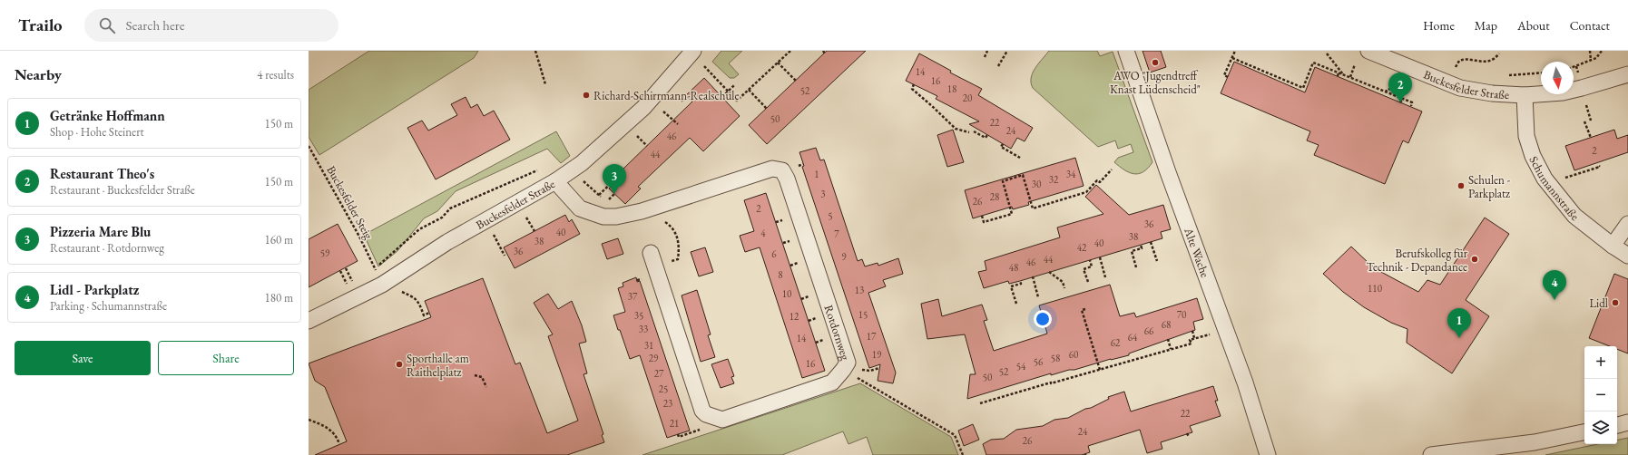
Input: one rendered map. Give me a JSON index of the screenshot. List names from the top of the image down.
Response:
{
  "streets": {
    "street": [
      "Buckesfelder Straße",
      "Schumannstraße",
      "Alte Wache",
      "Rotdornweg"
    ],
    "path": ["Buckesfelder Steig"]
  },
  "crossings": [
    ["Buckesfelder Straße", "Schumannstraße"],
    ["Buckesfelder Straße", "Buckesfelder Steig"],
    ["Buckesfelder Straße", "Rotdornweg"]
  ],
  "places": [
    "AWO \"Jugendtreff Knast Lüdenscheid\"",
    "Richard-Schirrmann-Realschule",
    "Schulen - Parkplatz",
    "Berufskolleg für Technik - Depandance",
    "Lidl",
    "Sporthalle am Raithelplatz"
  ],
  "house_numbers": [
    "14",
    "16",
    "18",
    "52",
    "20",
    "50",
    "22",
    "24",
    "46",
    "2",
    "44",
    "1",
    "34",
    "32",
    "30",
    "3",
    "28",
    "26",
    "2",
    "5",
    "36",
    "40",
    "4",
    "7",
    "38",
    "38",
    "40",
    "42",
    "36",
    "59",
    "6",
    "9",
    "44",
    "46",
    "48",
    "8",
    "110",
    "13",
    "10",
    "37",
    "15",
    "70",
    "35",
    "12",
    "68",
    "33",
    "66",
    "17",
    "64",
    "14",
    "62",
    "31",
    "19",
    "60",
    "29",
    "58",
    "56",
    "16",
    "54",
    "52",
    "27",
    "50",
    "25",
    "23",
    "22",
    "21",
    "24",
    "26"
  ],
  "north": "bottom",
  "page": {
    "header": "Trailo",
    "search": "Search here",
    "nav": [
      "Home",
      "Map",
      "About",
      "Contact"
    ],
    "heading": ["Nearby", "4 results"],
    "pins": [
      "2",
      "3",
      "4",
      "1"
    ],
    "list": [
      {
        "mark": "1",
        "name": "Getränke Hoffmann",
        "note": "Shop · Hohe Steinert",
        "value": "150 m"
      },
      {
        "mark": "2",
        "name": "Restaurant Theo's",
        "note": "Restaurant · Buckesfelder Straße",
        "value": "150 m"
      },
      {
        "mark": "3",
        "name": "Pizzeria Mare Blu",
        "note": "Restaurant · Rotdornweg",
        "value": "160 m"
      },
      {
        "mark": "4",
        "name": "Lidl - Parkplatz",
        "note": "Parking · Schumannstraße",
        "value": "180 m"
      }
    ],
    "buttons": ["Save", "Share"],
    "map_buttons": ["+", "−"]
  }
}
